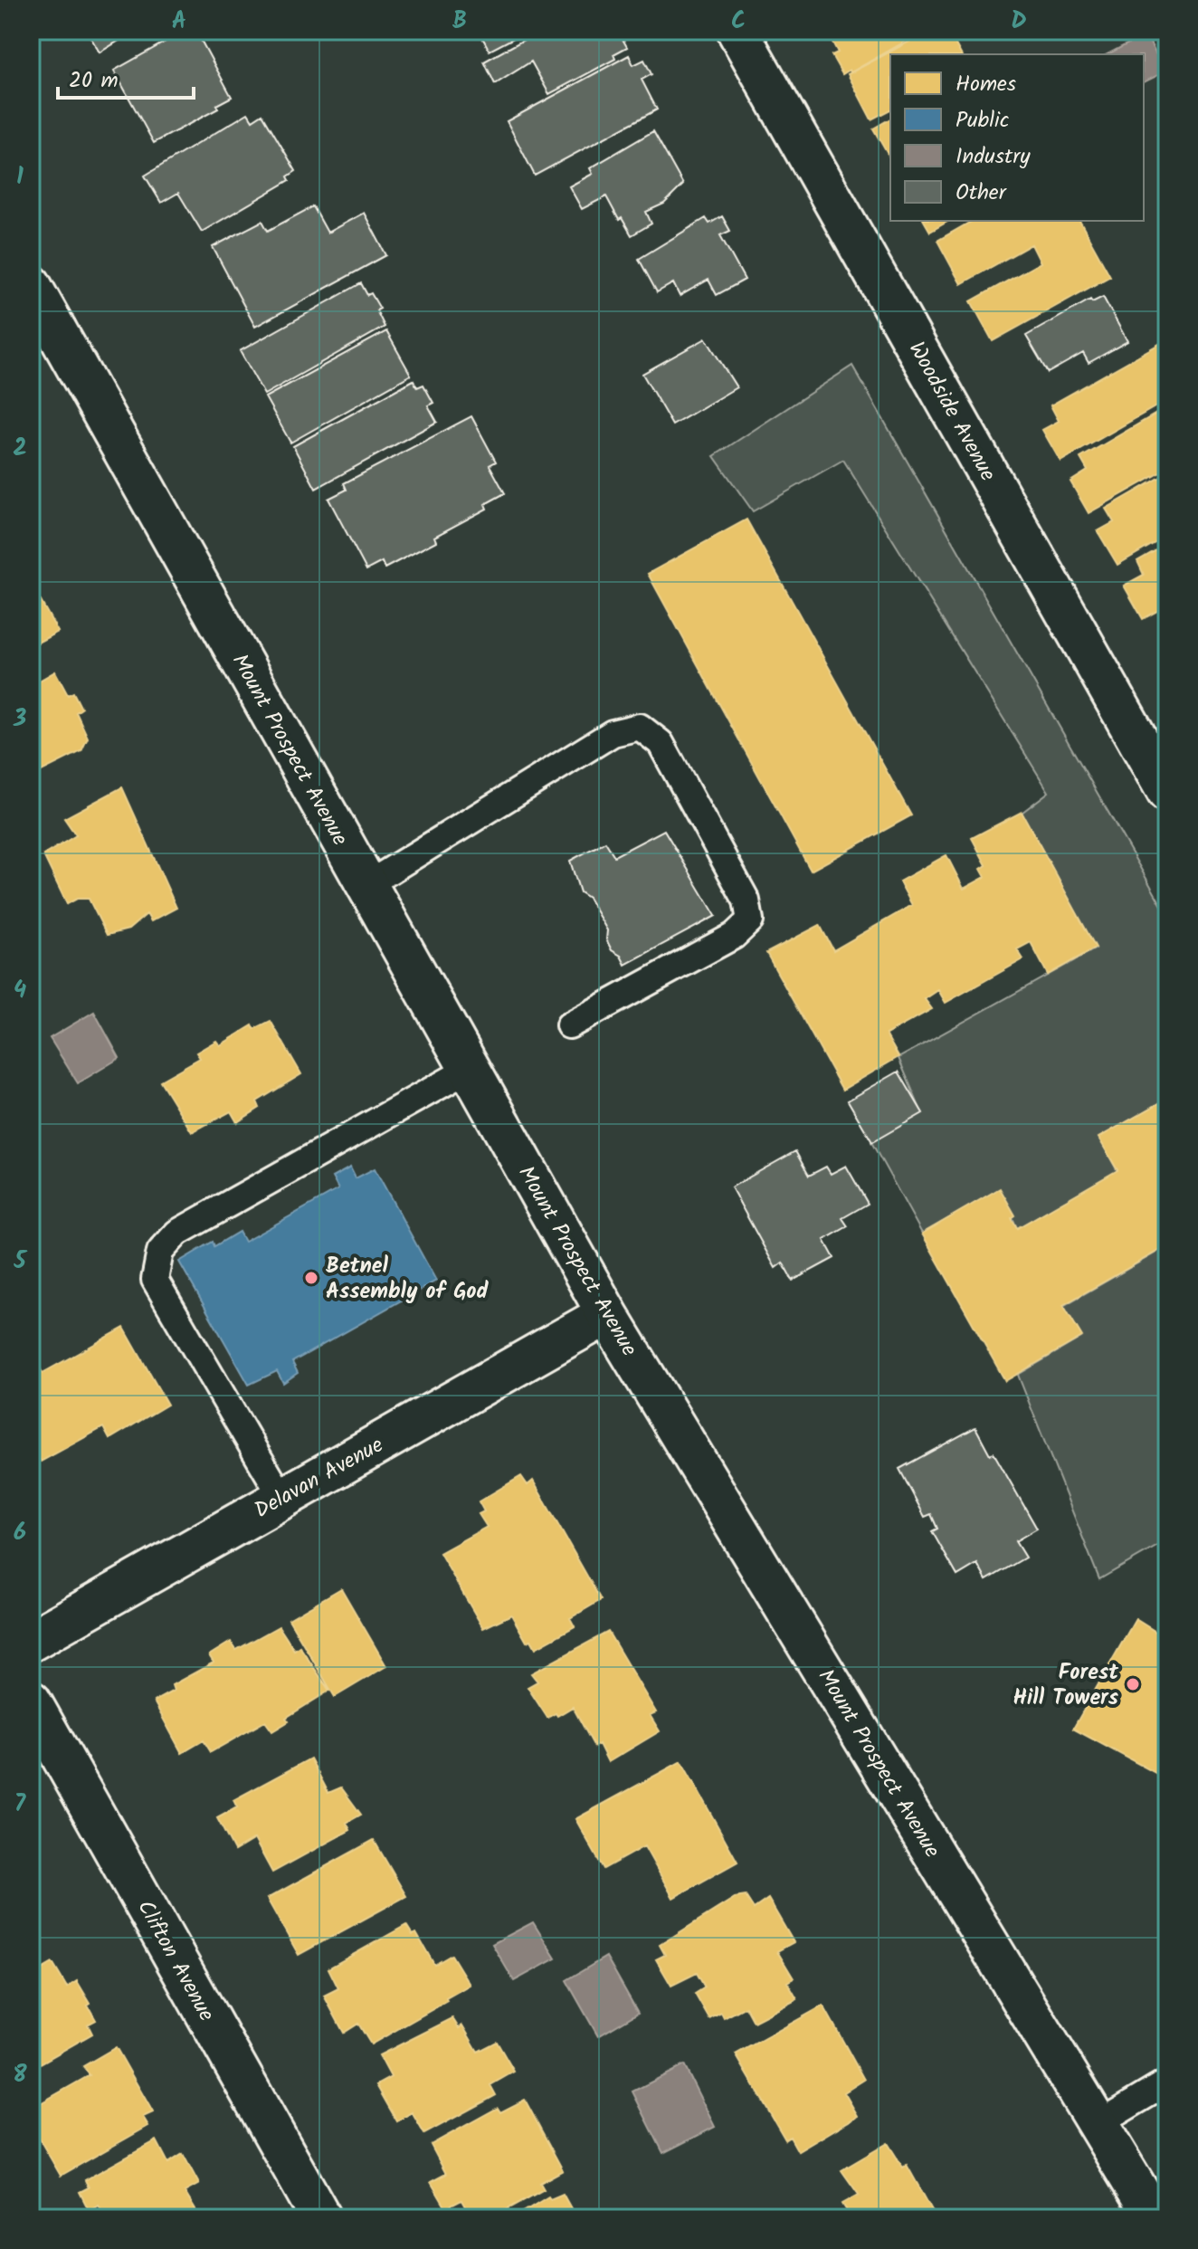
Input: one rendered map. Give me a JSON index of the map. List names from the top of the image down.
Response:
{
  "streets": {
    "main road": [
      "Woodside Avenue",
      "Mount Prospect Avenue",
      "Delavan Avenue",
      "Clifton Avenue"
    ]
  },
  "crossings": [
    ["Mount Prospect Avenue", "Delavan Avenue"]
  ],
  "places": ["Betnel Assembly of God", "Forest Hill Towers"],
  "legend": [
    "Homes",
    "Public",
    "Industry",
    "Other"
  ],
  "scale_bar": "20 m",
  "grid": {
    "columns": [
      "A",
      "B",
      "C",
      "D"
    ],
    "rows": [
      "1",
      "2",
      "3",
      "4",
      "5",
      "6",
      "7",
      "8"
    ]
  }
}
